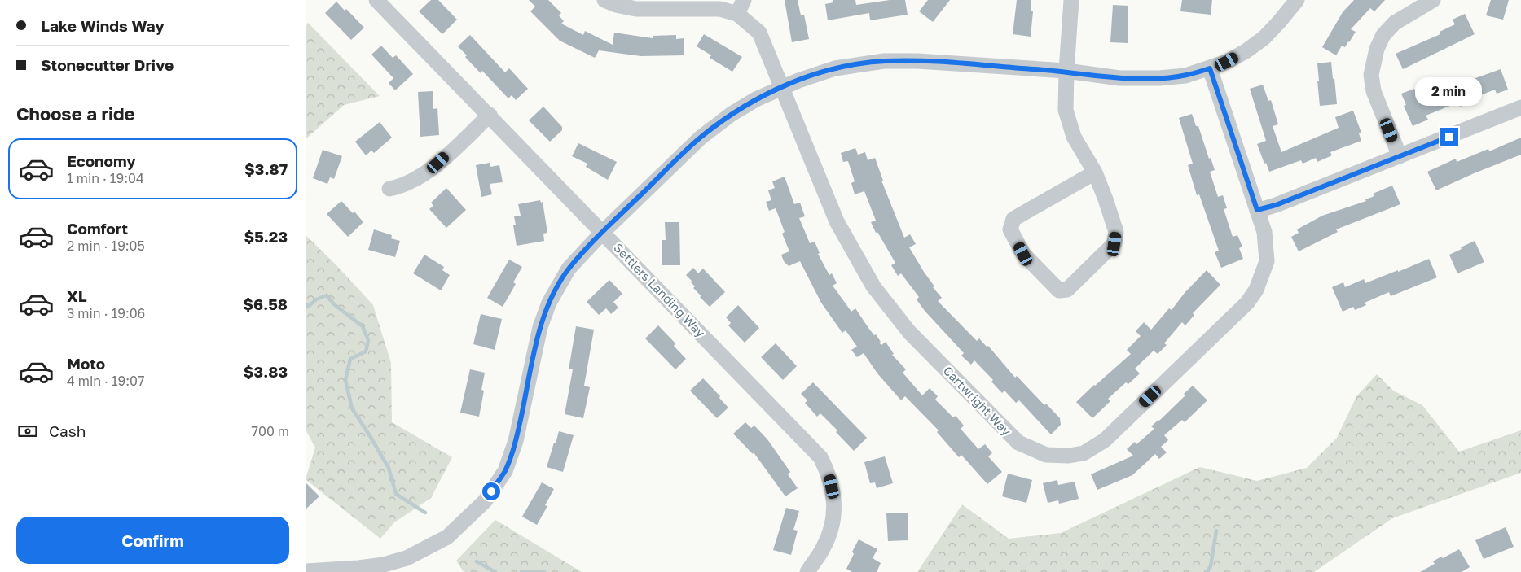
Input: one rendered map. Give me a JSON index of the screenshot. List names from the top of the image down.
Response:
{
  "streets": {
    "street": ["Settlers Landing Way", "Cartwright Way"]
  },
  "page": {
    "banner": ["Lake Winds Way", "Stonecutter Drive"],
    "bubble": "2 min",
    "heading": "Choose a ride",
    "list": [
      {
        "name": "Economy",
        "note": "1 min · 19:04",
        "value": "$3.87"
      },
      {
        "name": "Comfort",
        "note": "2 min · 19:05",
        "value": "$5.23"
      },
      {
        "name": "XL",
        "note": "3 min · 19:06",
        "value": "$6.58"
      },
      {
        "name": "Moto",
        "note": "4 min · 19:07",
        "value": "$3.83"
      }
    ],
    "pay": ["Cash", "700 m"],
    "buttons": "Confirm"
  }
}
